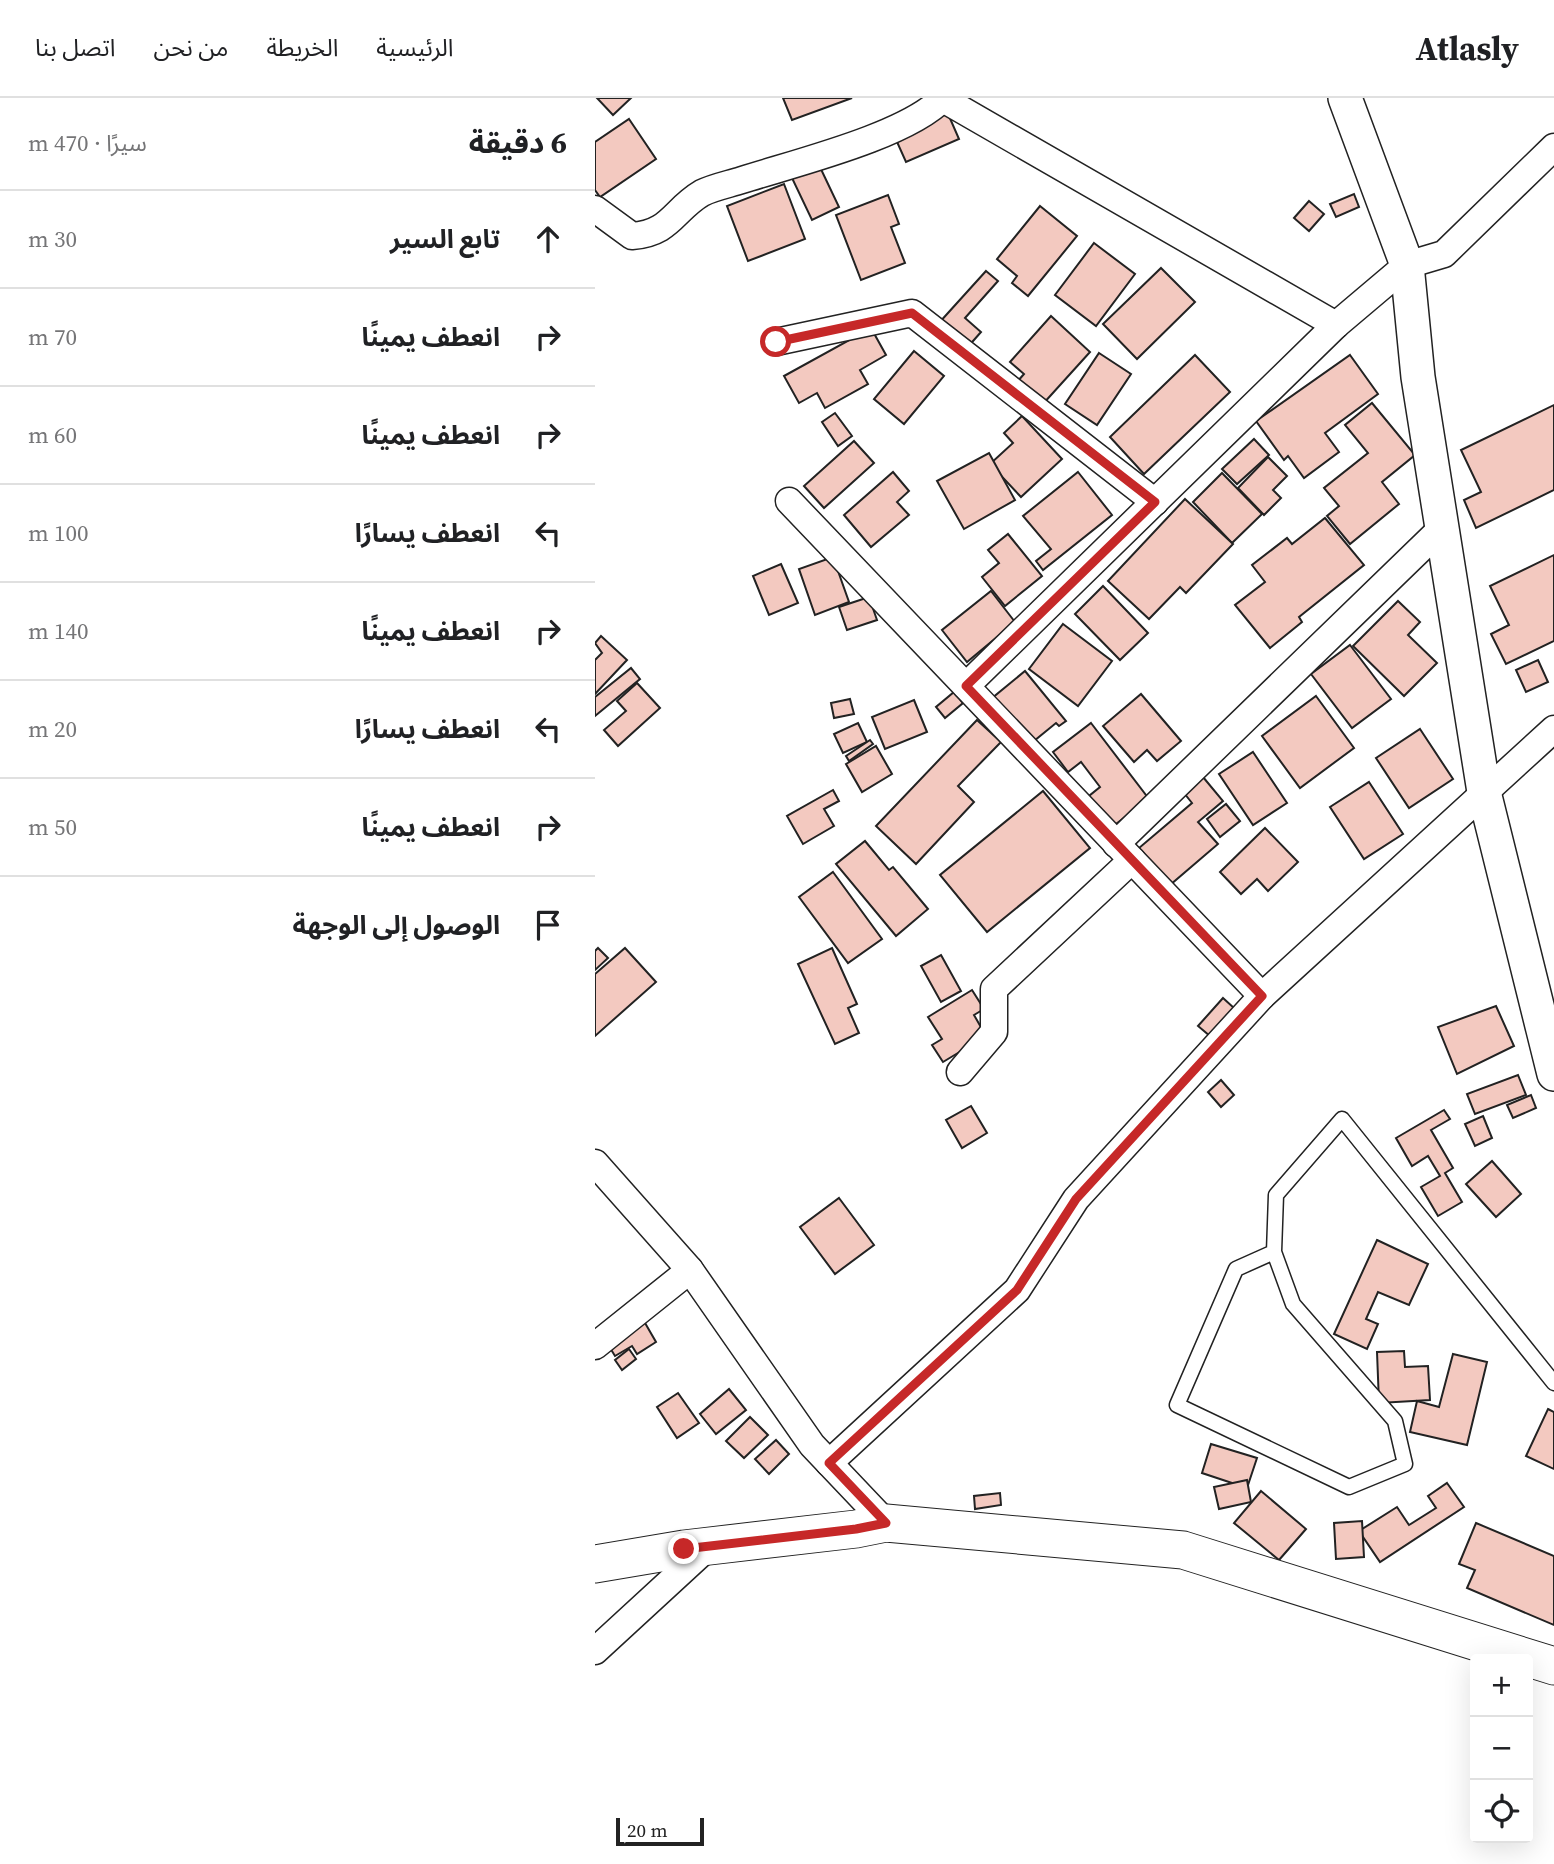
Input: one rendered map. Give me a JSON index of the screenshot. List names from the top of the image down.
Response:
{
  "scale_bar": "20 m",
  "page": {
    "header": "Atlasly",
    "nav": [
      "الرئيسية",
      "الخريطة",
      "من نحن",
      "اتصل بنا"
    ],
    "heading": ["6 دقيقة", "سيرًا · 470 m"],
    "list": [
      ["تابع السير", "30 m"],
      ["انعطف يمينًا", "70 m"],
      ["انعطف يمينًا", "60 m"],
      ["انعطف يسارًا", "100 m"],
      ["انعطف يمينًا", "140 m"],
      ["انعطف يسارًا", "20 m"],
      ["انعطف يمينًا", "50 m"],
      "الوصول إلى الوجهة"
    ],
    "map_buttons": ["+", "−"],
    "scale": "20 m"
  }
}
